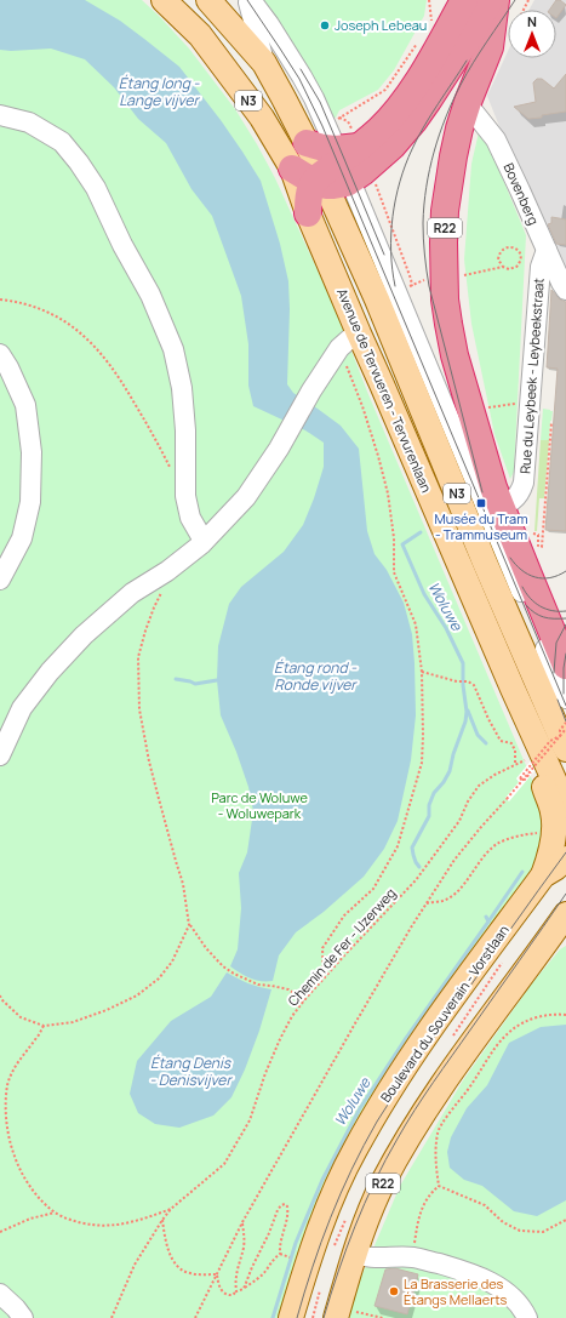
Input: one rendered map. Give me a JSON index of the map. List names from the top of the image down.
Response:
{
  "streets": {
    "highway": ["R22"],
    "main road": ["N3", "Avenue de Tervueren - Tervurenlaan", "Boulevard du Souverain - Vorstlaan"],
    "street": ["Bovenberg", "Rue du Leybeek - Leybeekstraat"],
    "path": ["Chemin de Fer - IJzerweg"]
  },
  "crossings": [
    ["Bovenberg", "R22"],
    ["Bovenberg", "Rue du Leybeek - Leybeekstraat"],
    ["Avenue de Tervueren - Tervurenlaan", "Chemin de Fer - IJzerweg"]
  ],
  "water": [
    "Étang long - Lange vijver",
    "Woluwe",
    "Étang rond - Ronde vijver",
    "Étang Denis - Denisvijver"
  ],
  "parks": ["Parc de Woluwe - Woluwepark"],
  "places": {
    "other": ["Joseph Lebeau", "La Brasserie des Étangs Mellaerts"],
    "transit": ["Musée du Tram - Trammuseum"]
  },
  "north": "top"
}
